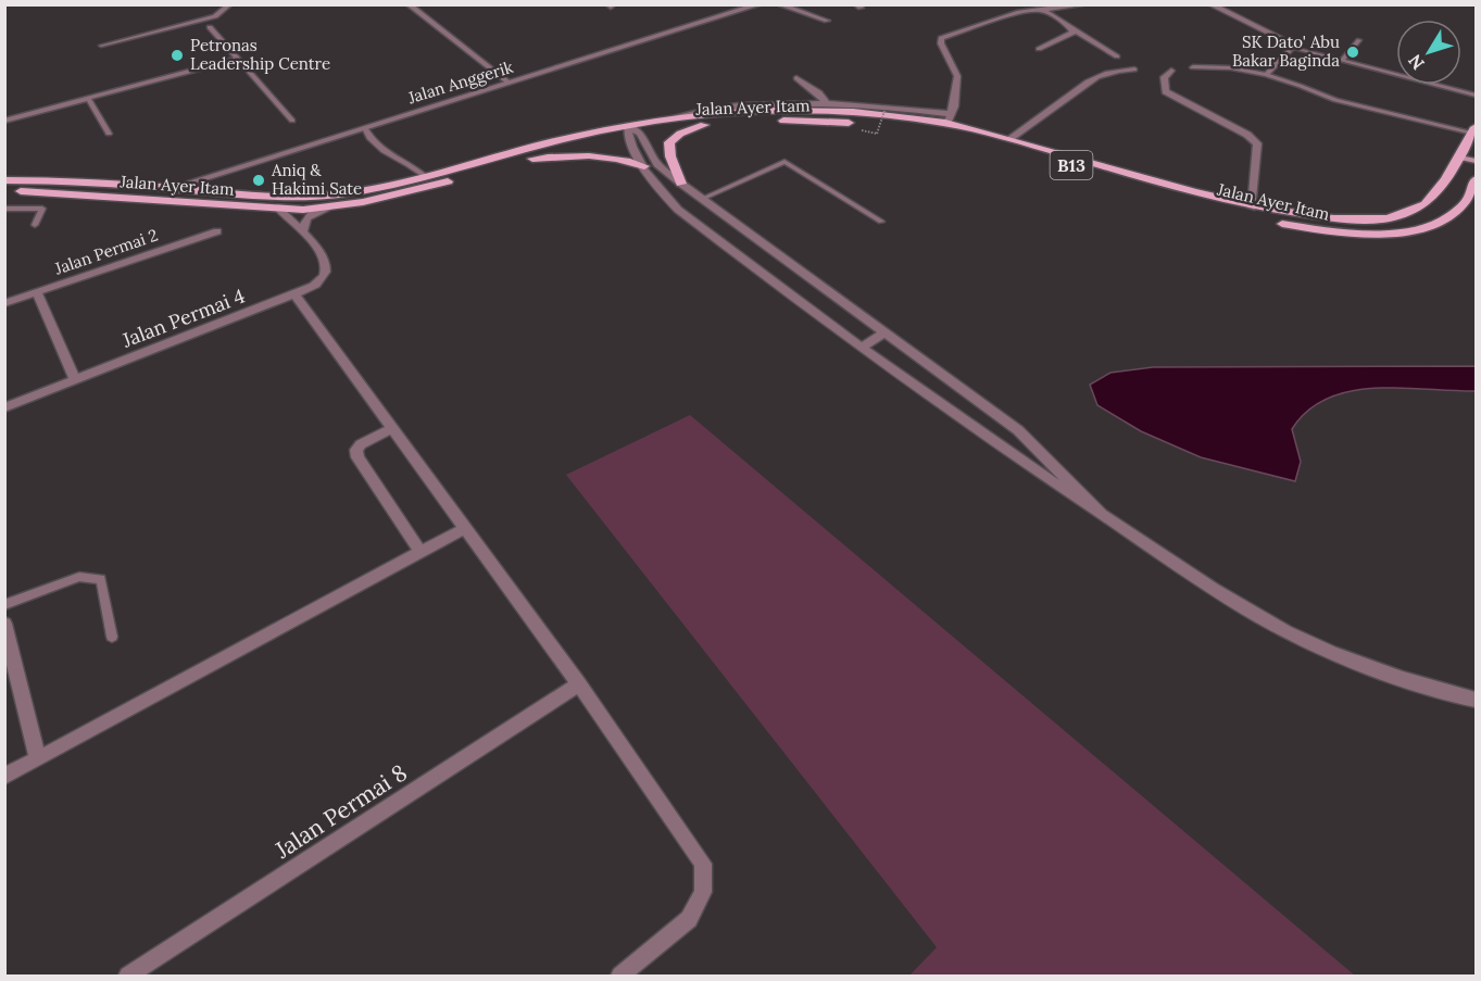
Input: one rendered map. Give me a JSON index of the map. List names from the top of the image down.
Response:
{
  "streets": {
    "main road": ["Jalan Ayer Itam", "B13"],
    "street": [
      "Jalan Anggerik",
      "Jalan Permai 2",
      "Jalan Permai 4",
      "Jalan Permai 8"
    ]
  },
  "crossings": [
    ["Jalan Anggerik", "Jalan Ayer Itam"],
    ["Jalan Ayer Itam", "B13"],
    ["Jalan Ayer Itam", "Jalan Permai 4"]
  ],
  "places": ["SK Dato' Abu Bakar Baginda", "Petronas Leadership Centre", "Aniq & Hakimi Sate"],
  "north": "bottom left"
}
